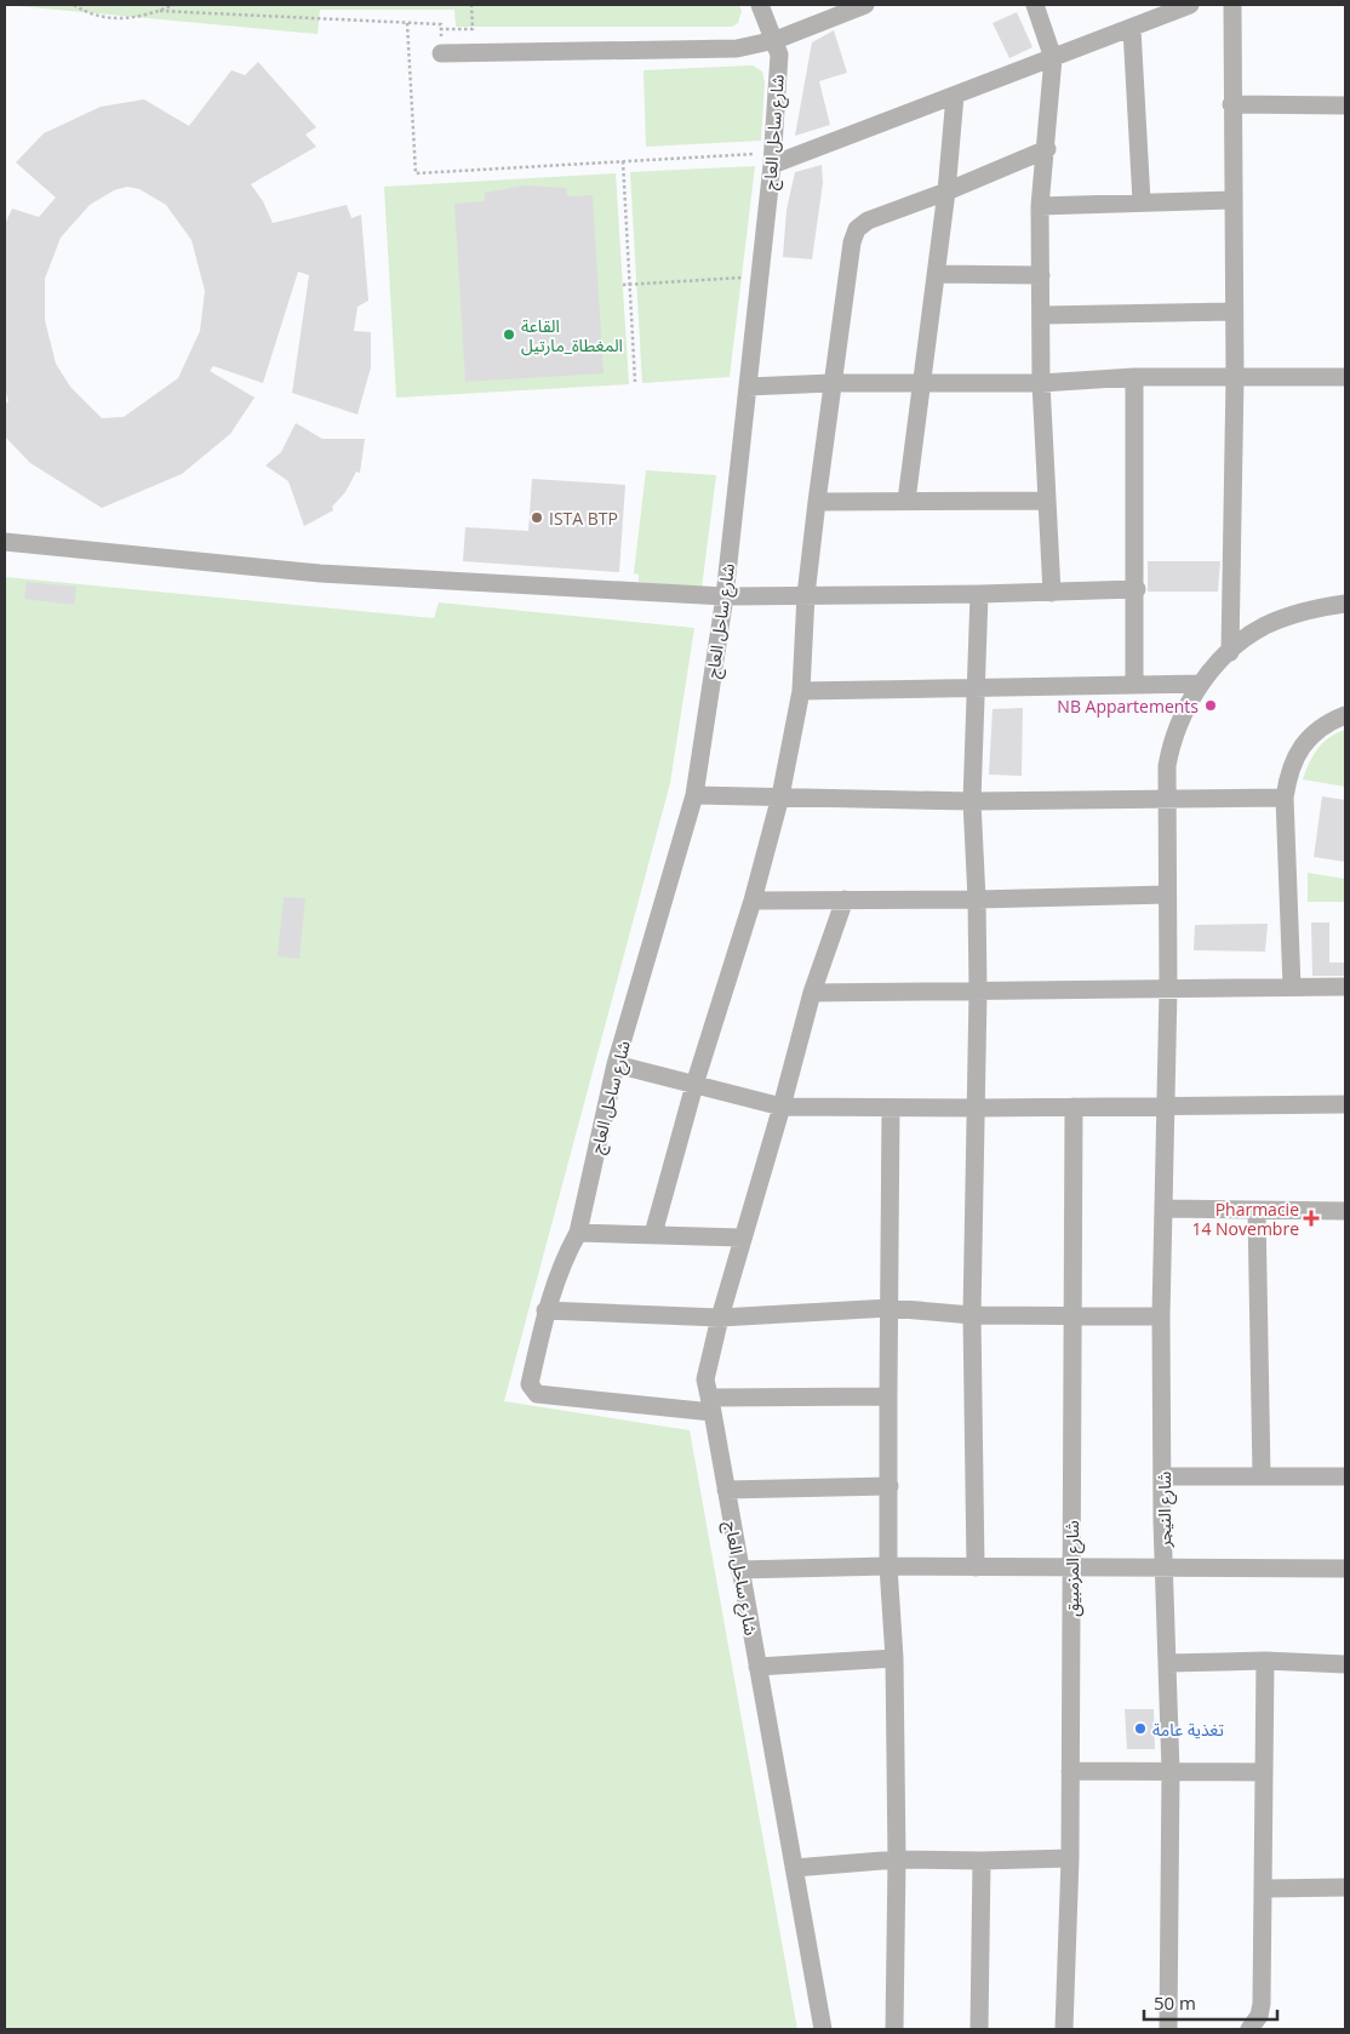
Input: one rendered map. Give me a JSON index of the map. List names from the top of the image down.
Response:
{
  "streets": {
    "street": ["شارع ساحل العاج", "شارع النيجر", "شارع المزمبيق"]
  },
  "places": {
    "other": [
      "القاعة المغطاة_مارتيل",
      "ISTA BTP",
      "NB Appartements",
      "تغذية عامة"
    ],
    "health": ["Pharmacie 14 Novembre"]
  },
  "scale_bar": "50 m"
}
